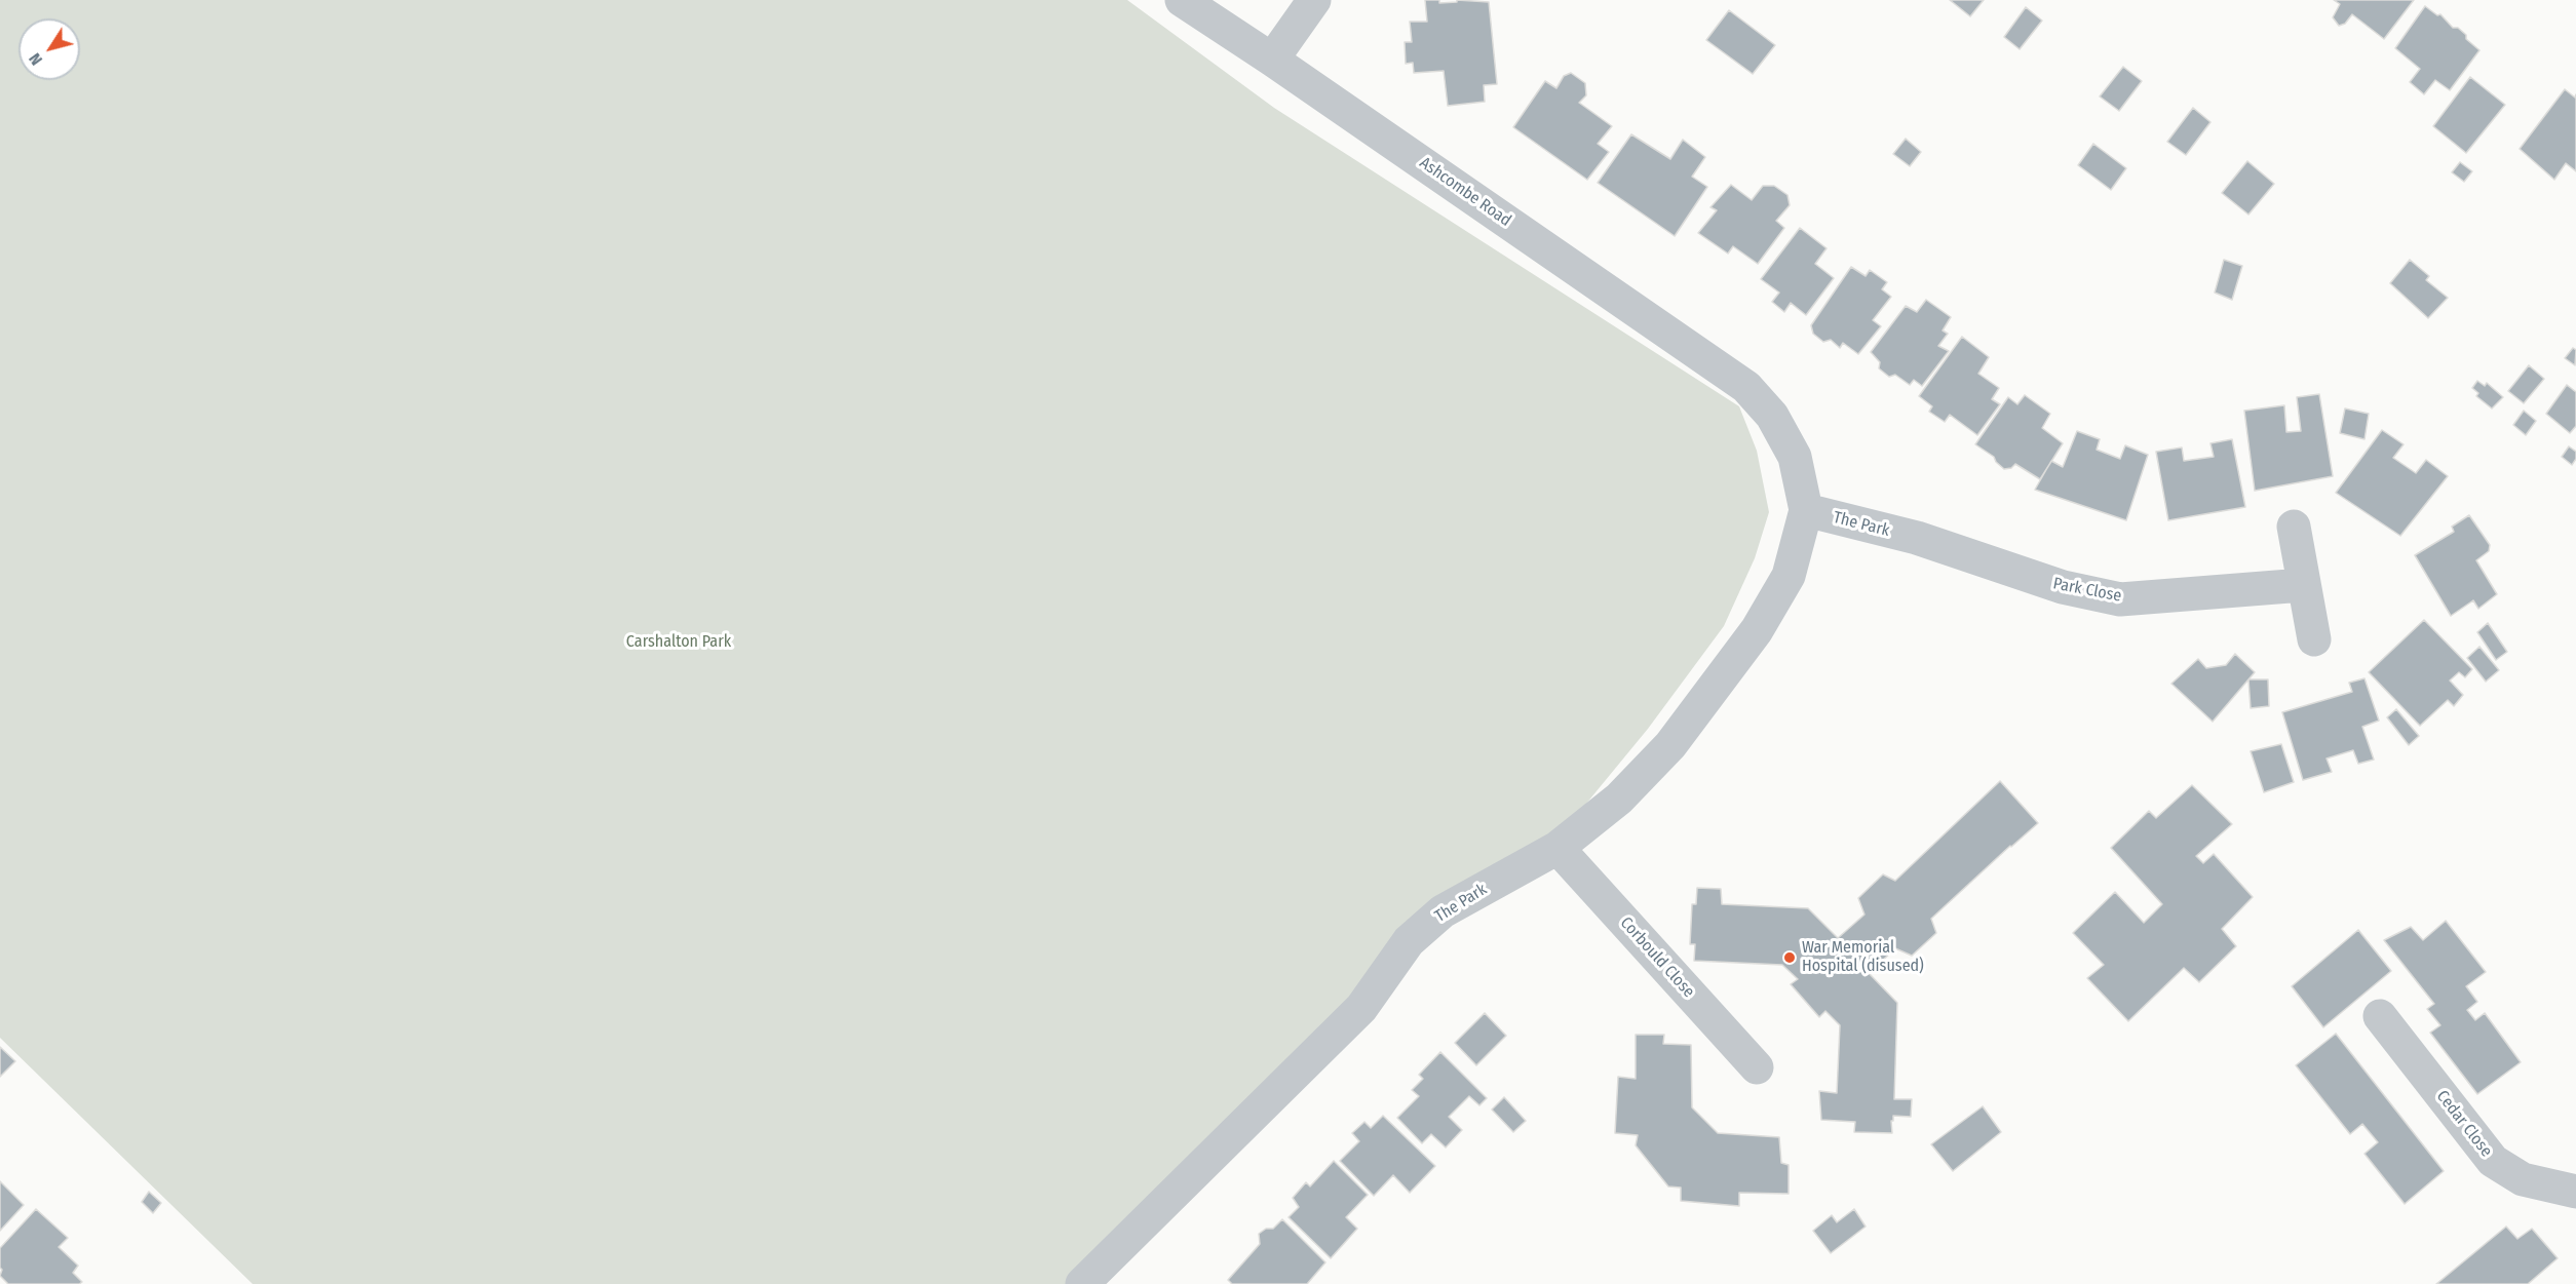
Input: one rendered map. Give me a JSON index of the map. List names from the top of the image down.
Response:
{
  "streets": {
    "street": [
      "Ashcombe Road",
      "The Park",
      "Park Close",
      "Corbould Close",
      "Cedar Close"
    ]
  },
  "crossings": [
    ["Ashcombe Road", "The Park"],
    ["The Park", "Park Close"],
    ["The Park", "Corbould Close"]
  ],
  "parks": ["Carshalton Park"],
  "places": ["War Memorial Hospital (disused)"],
  "north": "bottom left"
}
